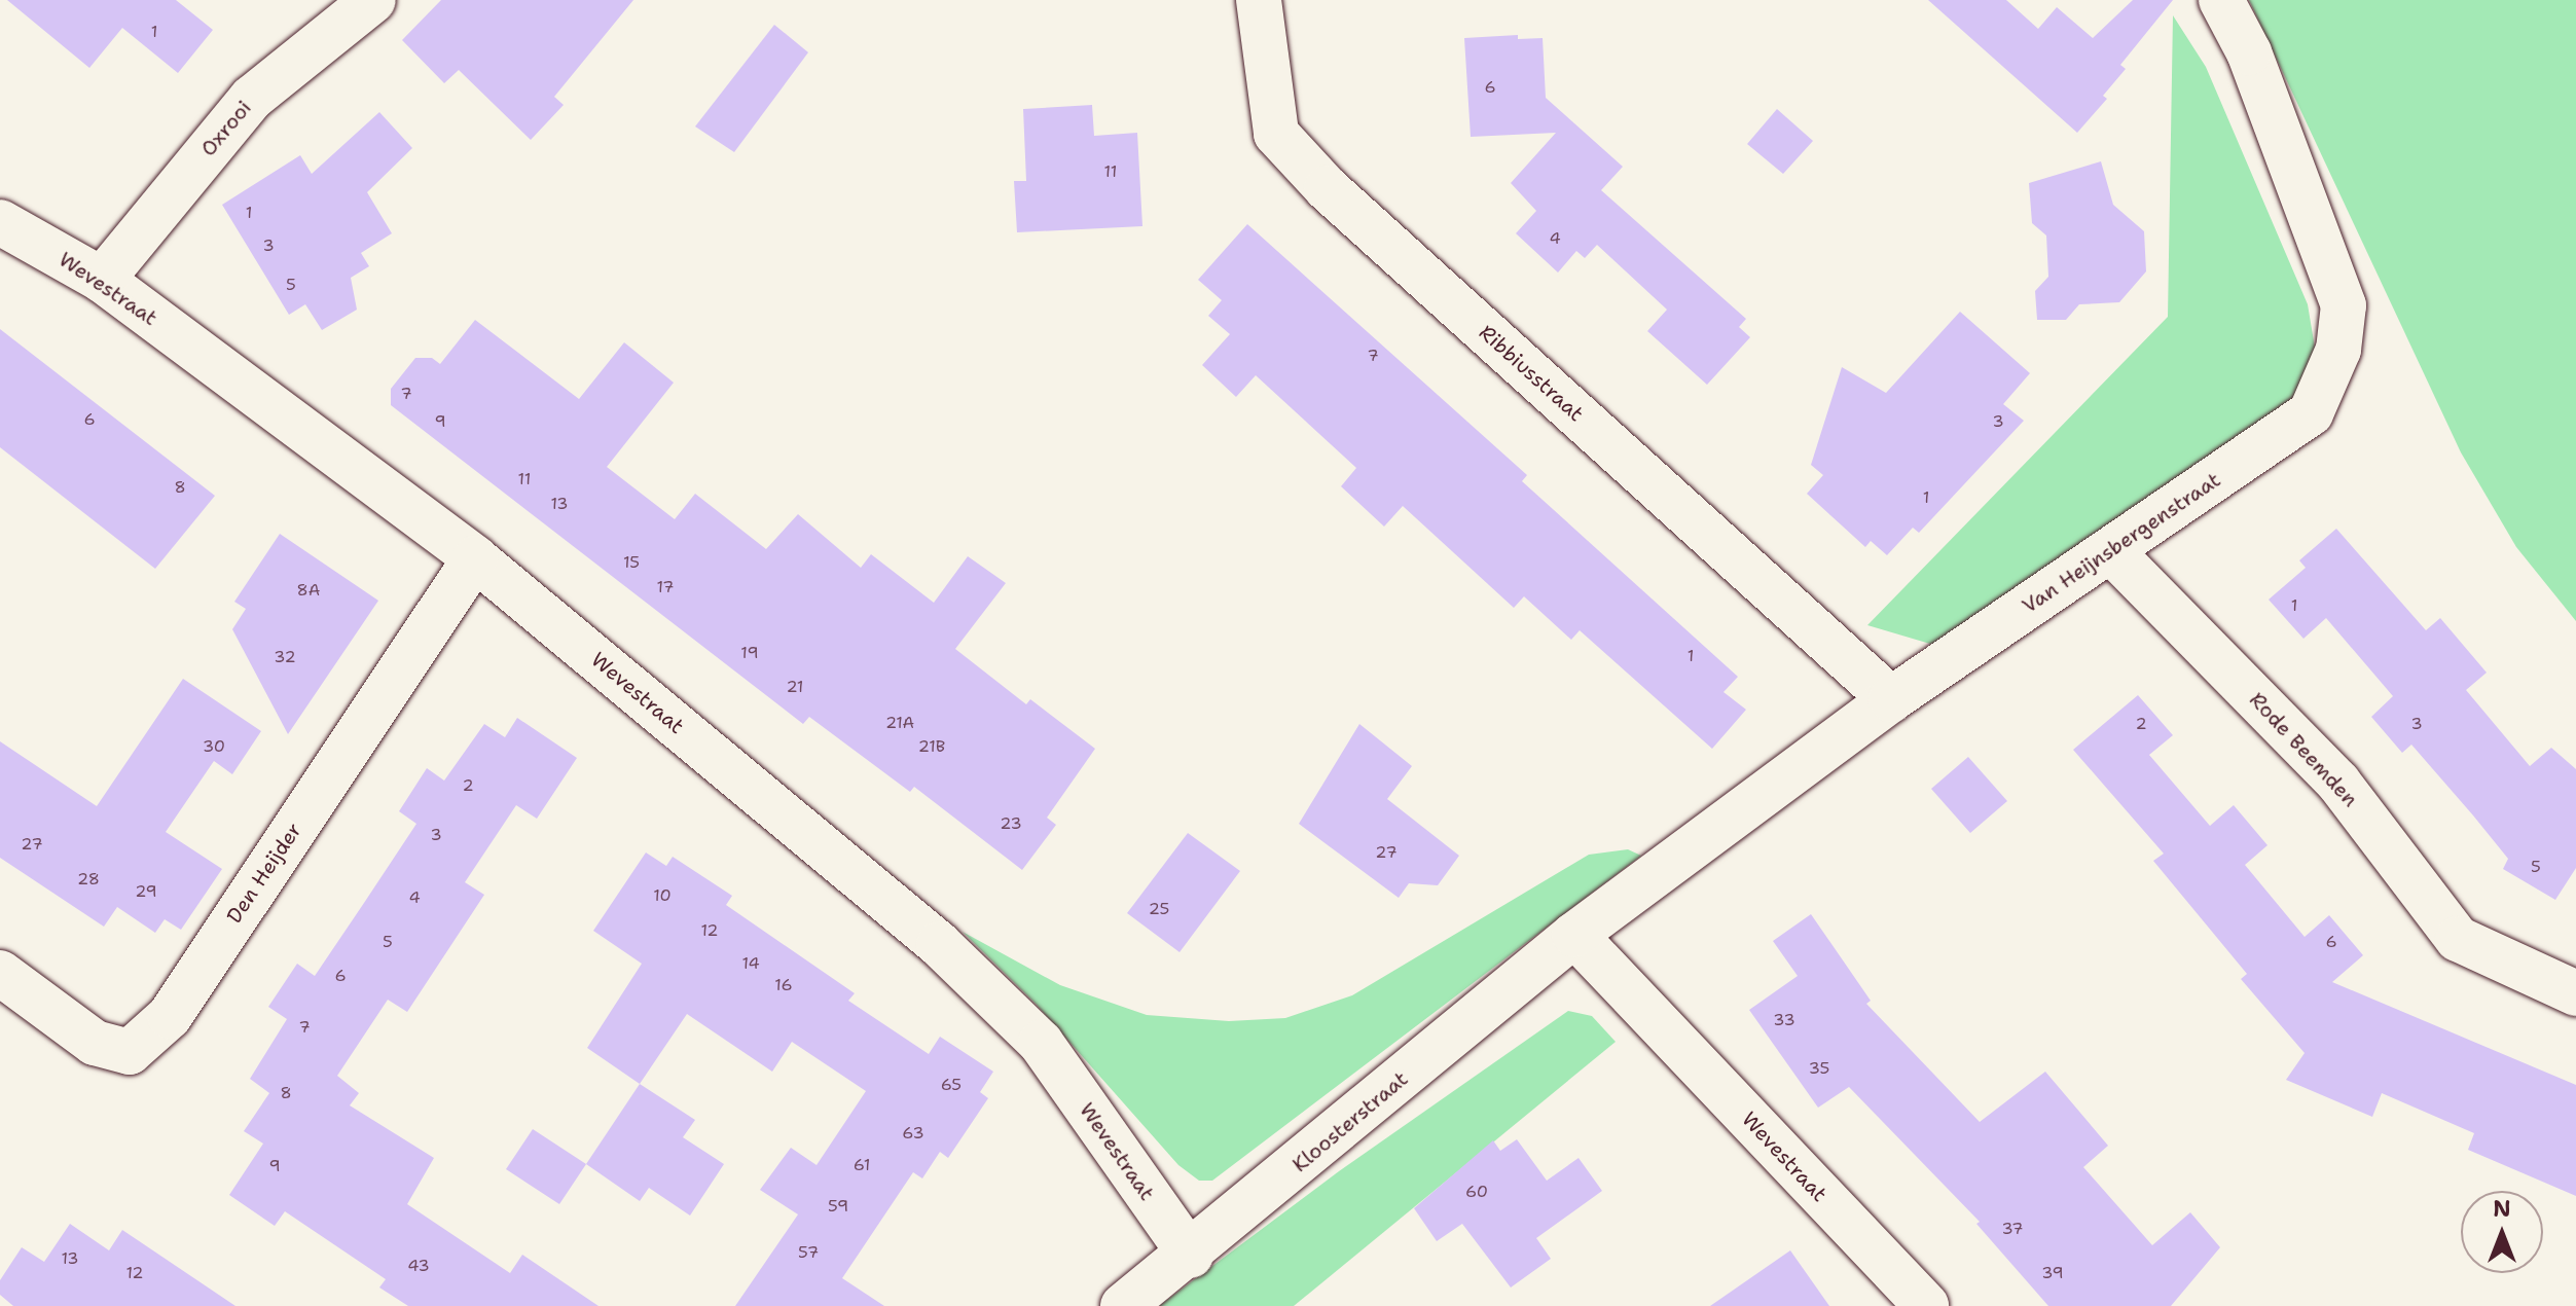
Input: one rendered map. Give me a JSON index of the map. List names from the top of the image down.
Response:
{
  "streets": {
    "street": [
      "Oxrooi",
      "Wevestraat",
      "Ribbiusstraat",
      "Van Heijnsbergenstraat",
      "Rode Beemden",
      "Den Heijder",
      "Kloosterstraat"
    ]
  },
  "crossings": [
    ["Oxrooi", "Wevestraat"],
    ["Wevestraat", "Van Heijnsbergenstraat"],
    ["Wevestraat", "Den Heijder"],
    ["Wevestraat", "Kloosterstraat"],
    ["Ribbiusstraat", "Van Heijnsbergenstraat"],
    ["Van Heijnsbergenstraat", "Rode Beemden"],
    ["Van Heijnsbergenstraat", "Kloosterstraat"]
  ],
  "house_numbers": [
    "1",
    "6",
    "11",
    "1",
    "4",
    "3",
    "5",
    "7",
    "7",
    "6",
    "9",
    "3",
    "11",
    "8",
    "1",
    "13",
    "15",
    "17",
    "8A",
    "1",
    "19",
    "1",
    "32",
    "21",
    "21A",
    "2",
    "3",
    "30",
    "21B",
    "2",
    "23",
    "3",
    "27",
    "27",
    "5",
    "28",
    "29",
    "10",
    "4",
    "25",
    "12",
    "5",
    "6",
    "14",
    "6",
    "16",
    "33",
    "7",
    "35",
    "65",
    "8",
    "63",
    "61",
    "9",
    "60",
    "59",
    "37",
    "57",
    "13",
    "43",
    "12",
    "39"
  ],
  "north": "top"
}
